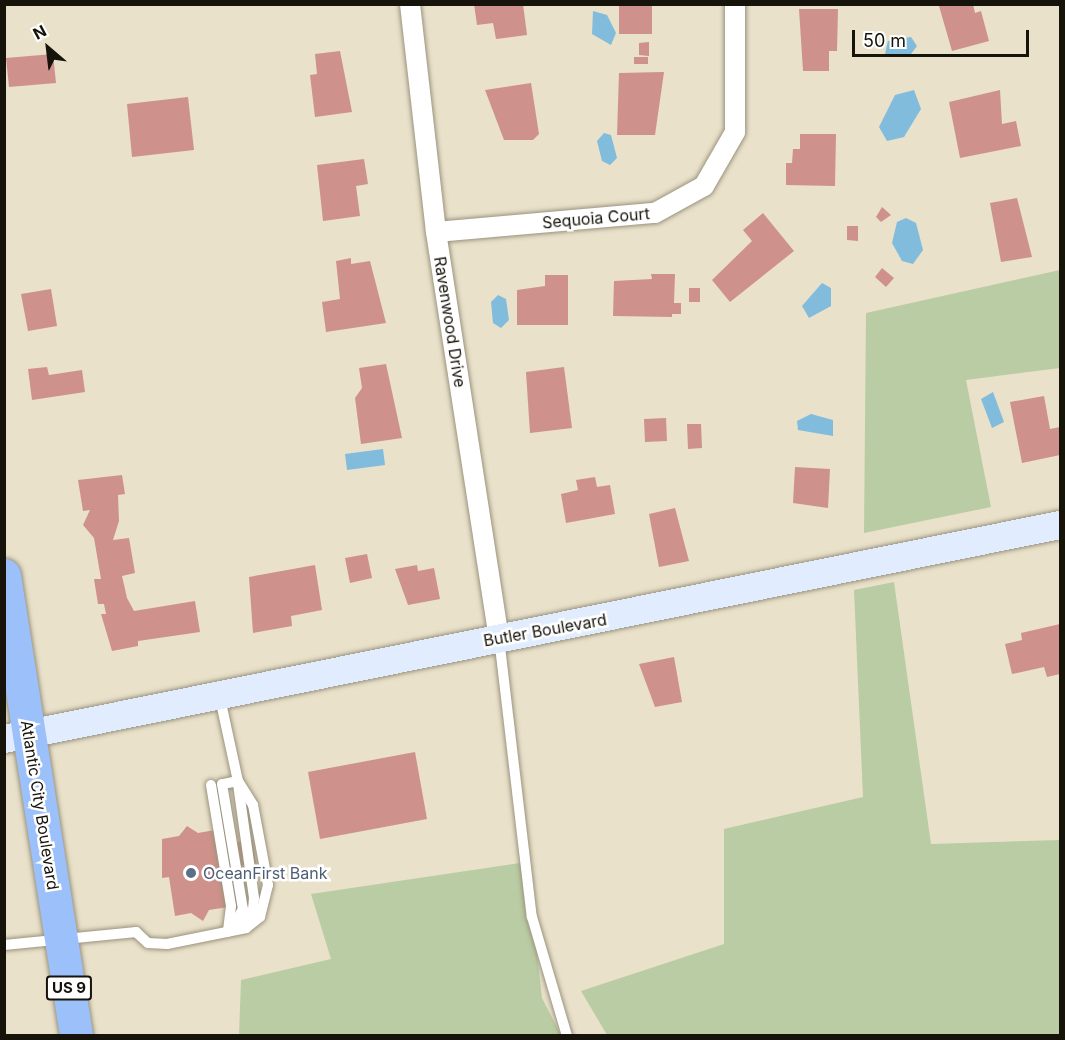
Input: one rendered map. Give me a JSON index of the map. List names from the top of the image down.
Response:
{
  "streets": {
    "highway": ["Atlantic City Boulevard", "US 9"],
    "street": ["Sequoia Court", "Ravenwood Drive", "Butler Boulevard"]
  },
  "crossings": [
    ["Sequoia Court", "Ravenwood Drive"],
    ["Ravenwood Drive", "Butler Boulevard"],
    ["Butler Boulevard", "Atlantic City Boulevard"]
  ],
  "places": ["OceanFirst Bank"],
  "scale_bar": "50 m",
  "north": "top left"
}
